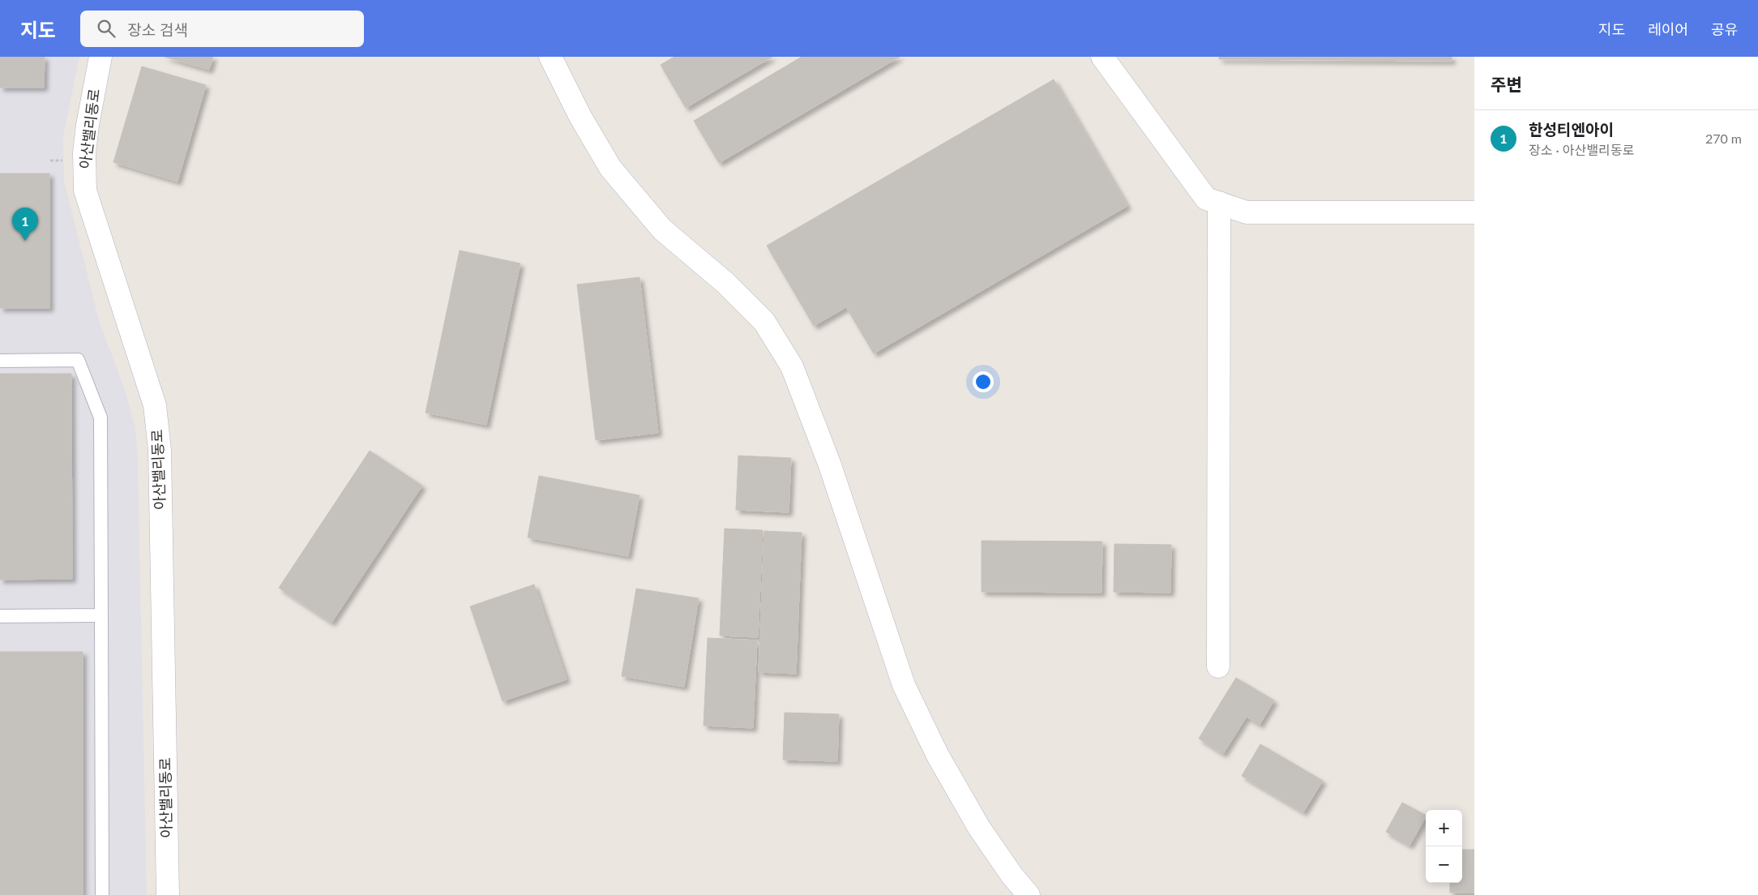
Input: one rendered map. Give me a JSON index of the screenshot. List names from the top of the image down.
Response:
{
  "streets": {
    "street": ["아산밸리동로"]
  },
  "page": {
    "header": "지도",
    "search": "장소 검색",
    "nav": ["지도", "레이어", "공유"],
    "heading": "주변",
    "list": [
      {
        "mark": "1",
        "name": "한성티엔아이",
        "note": "장소 · 아산밸리동로",
        "value": "270 m"
      }
    ],
    "pins": "1",
    "map_buttons": ["+", "−"]
  }
}
